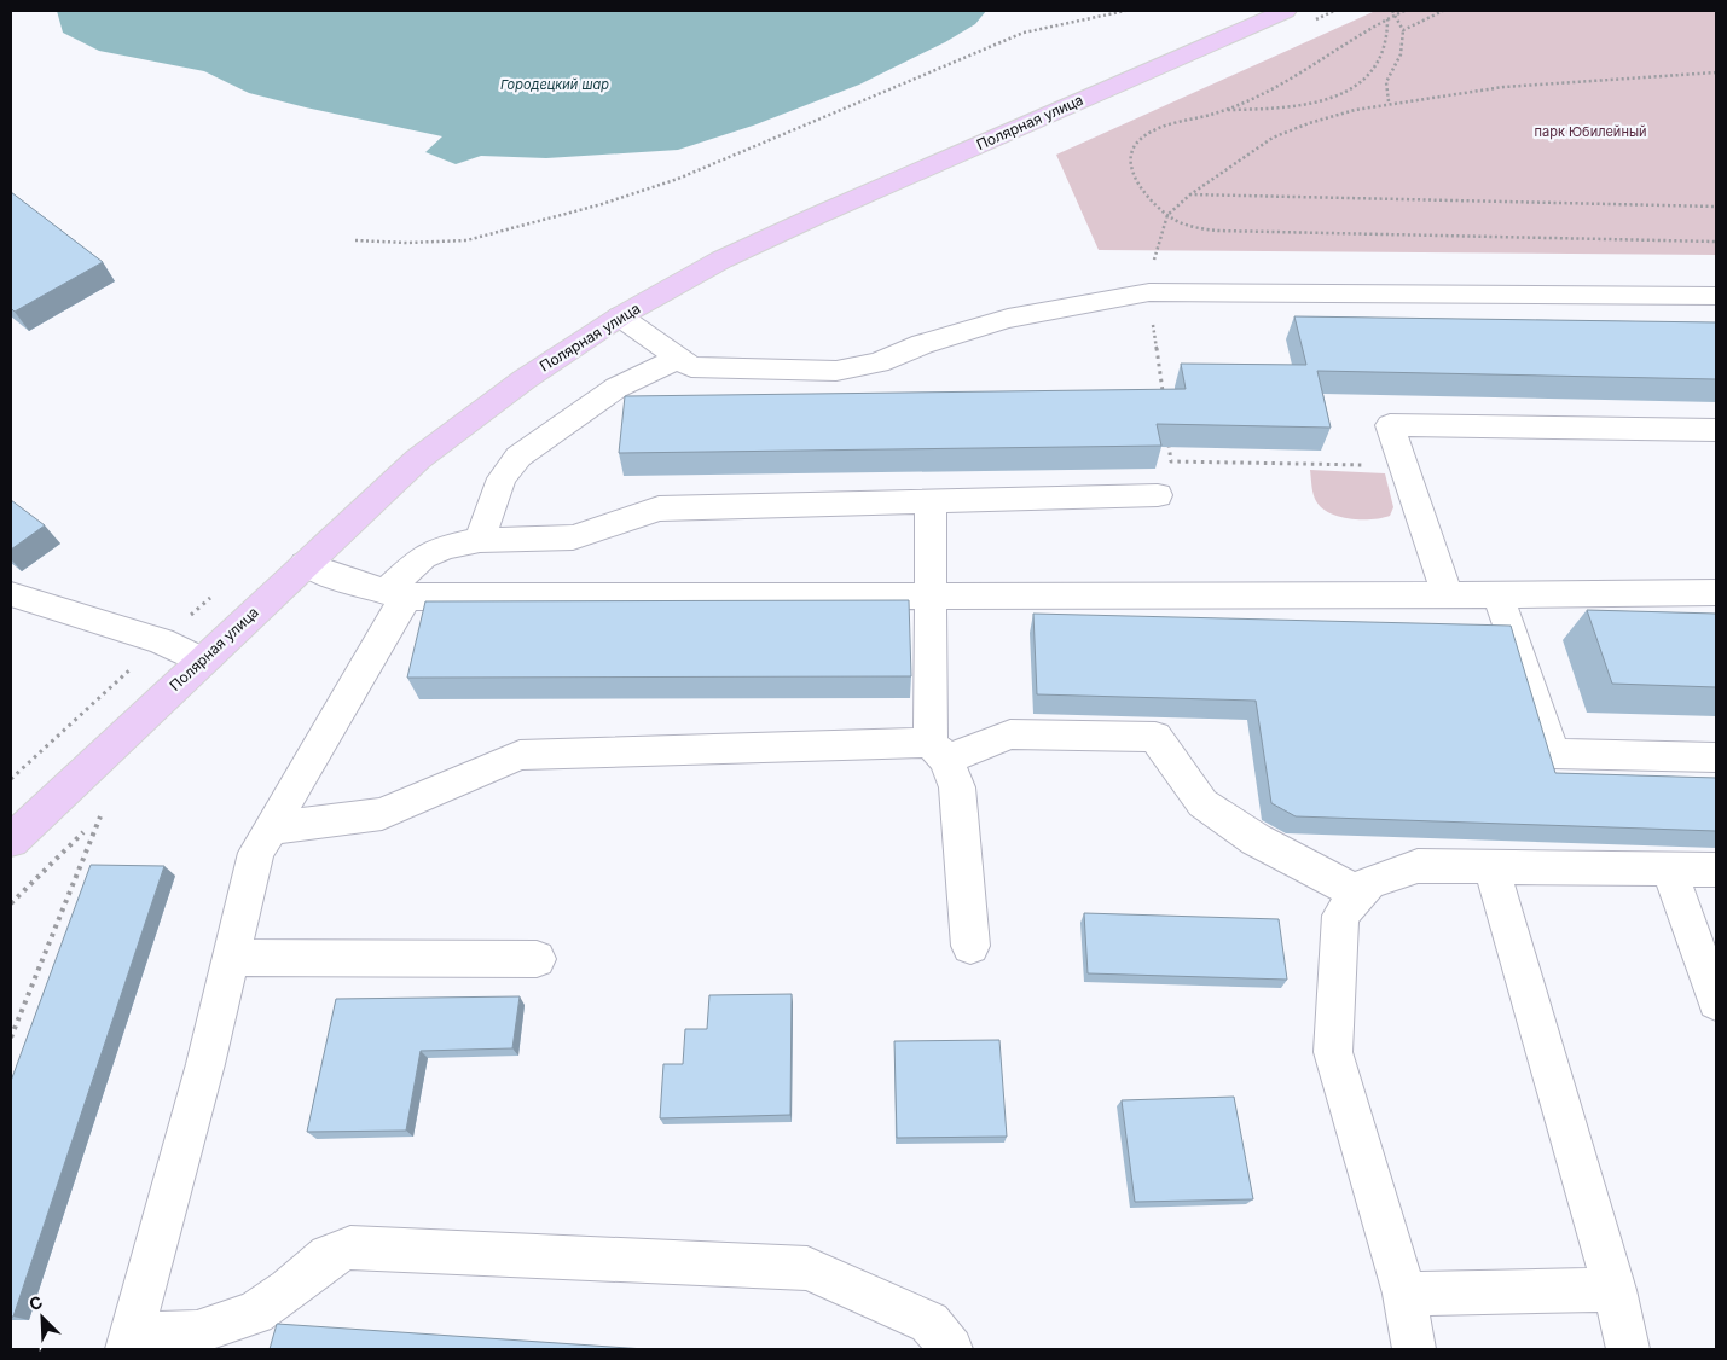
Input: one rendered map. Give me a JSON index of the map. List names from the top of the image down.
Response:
{
  "streets": {
    "main road": ["Полярная улица"]
  },
  "water": ["Городецкий шар"],
  "parks": ["парк Юбилейный"],
  "north": "top left"
}
